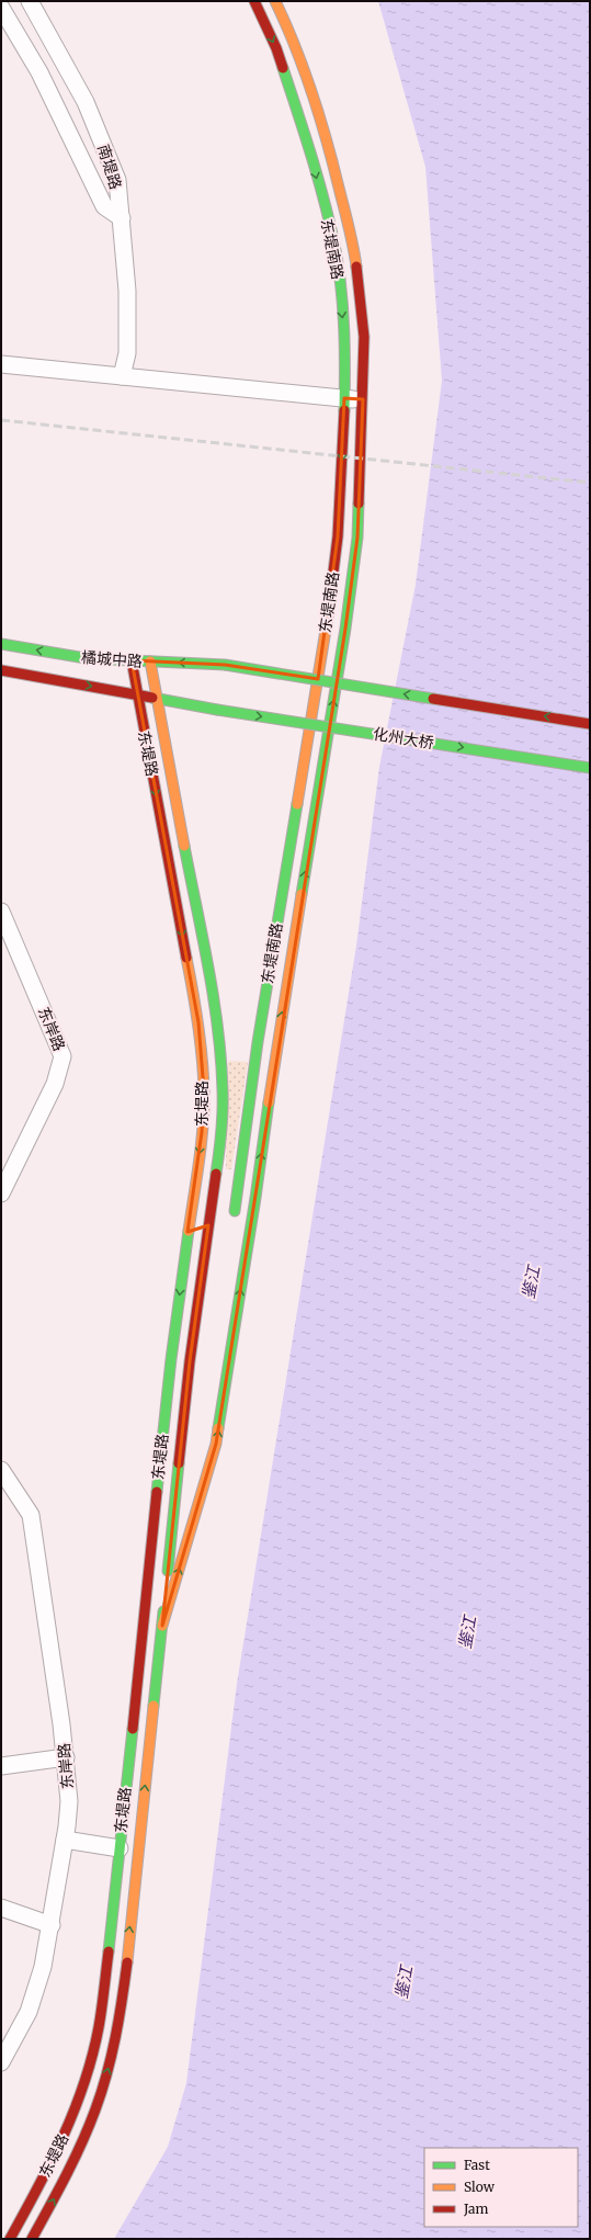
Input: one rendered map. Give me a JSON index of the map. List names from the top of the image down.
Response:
{
  "streets": {
    "main road": [
      "东堤南路",
      "橘城中路",
      "化州大桥",
      "东堤路"
    ],
    "street": ["南堤路", "东岸路"]
  },
  "crossings": [
    ["东堤南路", "东堤路"],
    ["橘城中路", "化州大桥"],
    ["橘城中路", "东堤路"]
  ],
  "one_way": ["化州大桥"],
  "water": ["鉴江"],
  "legend": ["Fast", "Slow", "Jam"]
}
